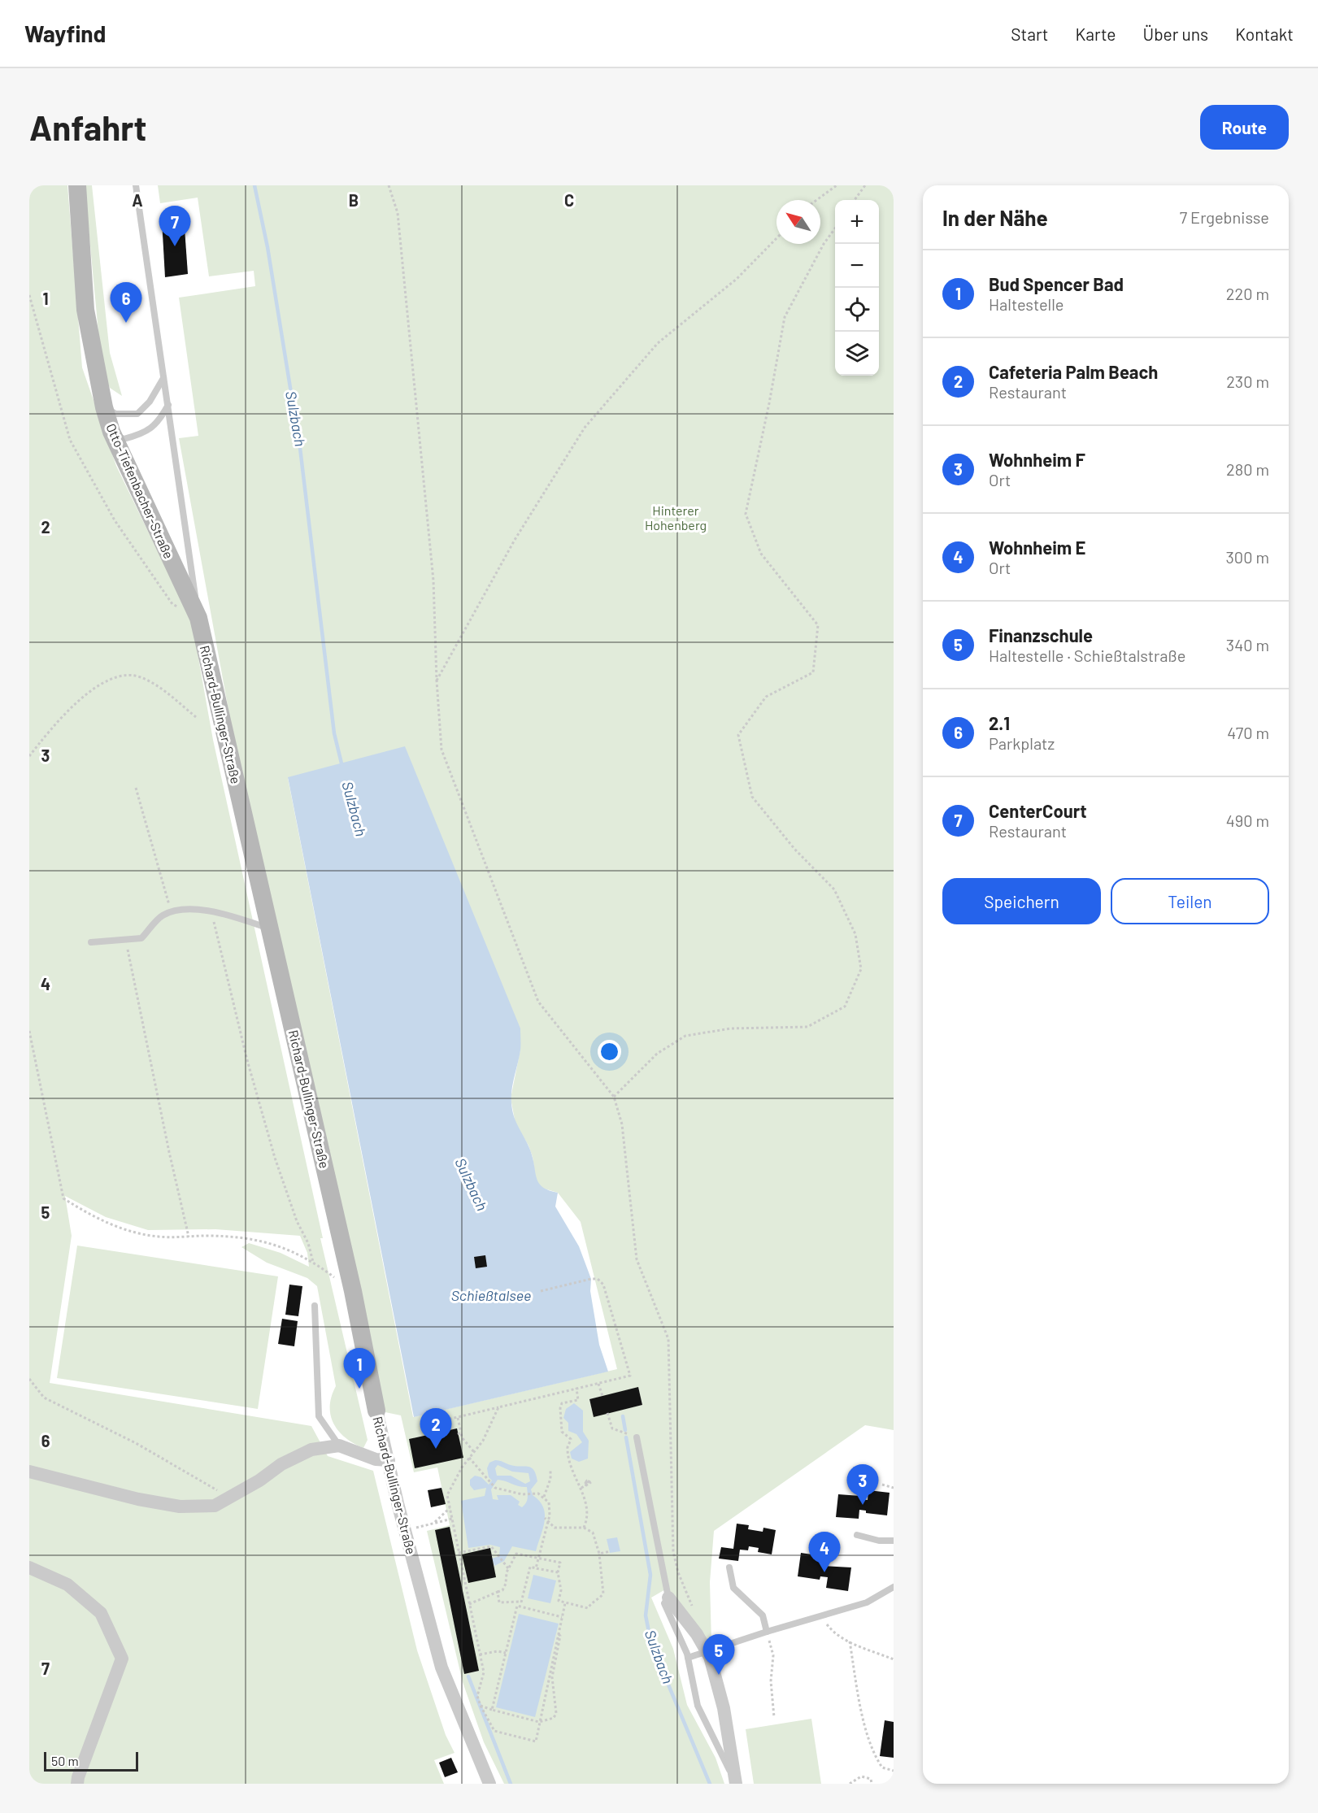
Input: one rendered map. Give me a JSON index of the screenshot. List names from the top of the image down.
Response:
{
  "streets": {
    "street": ["Otto-Tiefenbacher-Straße", "Richard-Bullinger-Straße"]
  },
  "crossings": [
    ["Otto-Tiefenbacher-Straße", "Richard-Bullinger-Straße"]
  ],
  "water": ["Sulzbach", "Schießtalsee"],
  "parks": ["Hinterer Hohenberg"],
  "scale_bar": "50 m",
  "north": "top left",
  "page": {
    "header": "Wayfind",
    "nav": [
      "Start",
      "Karte",
      "Über uns",
      "Kontakt"
    ],
    "buttons": [
      "Route",
      ["Speichern", "Teilen"]
    ],
    "title": "Anfahrt",
    "heading": ["In der Nähe", "7 Ergebnisse"],
    "map_buttons": ["+", "−"],
    "pins": [
      "7",
      "6",
      "1",
      "2",
      "3",
      "4",
      "5"
    ],
    "list": [
      {
        "mark": "1",
        "name": "Bud Spencer Bad",
        "note": "Haltestelle",
        "value": "220 m"
      },
      {
        "mark": "2",
        "name": "Cafeteria Palm Beach",
        "note": "Restaurant",
        "value": "230 m"
      },
      {
        "mark": "3",
        "name": "Wohnheim F",
        "note": "Ort",
        "value": "280 m"
      },
      {
        "mark": "4",
        "name": "Wohnheim E",
        "note": "Ort",
        "value": "300 m"
      },
      {
        "mark": "5",
        "name": "Finanzschule",
        "note": "Haltestelle · Schießtalstraße",
        "value": "340 m"
      },
      {
        "mark": "6",
        "name": "2.1",
        "note": "Parkplatz",
        "value": "470 m"
      },
      {
        "mark": "7",
        "name": "CenterCourt",
        "note": "Restaurant",
        "value": "490 m"
      }
    ],
    "scale": "50 m"
  },
  "grid": {
    "columns": ["A", "B", "C"],
    "rows": [
      "1",
      "2",
      "3",
      "4",
      "5",
      "6",
      "7"
    ]
  }
}
